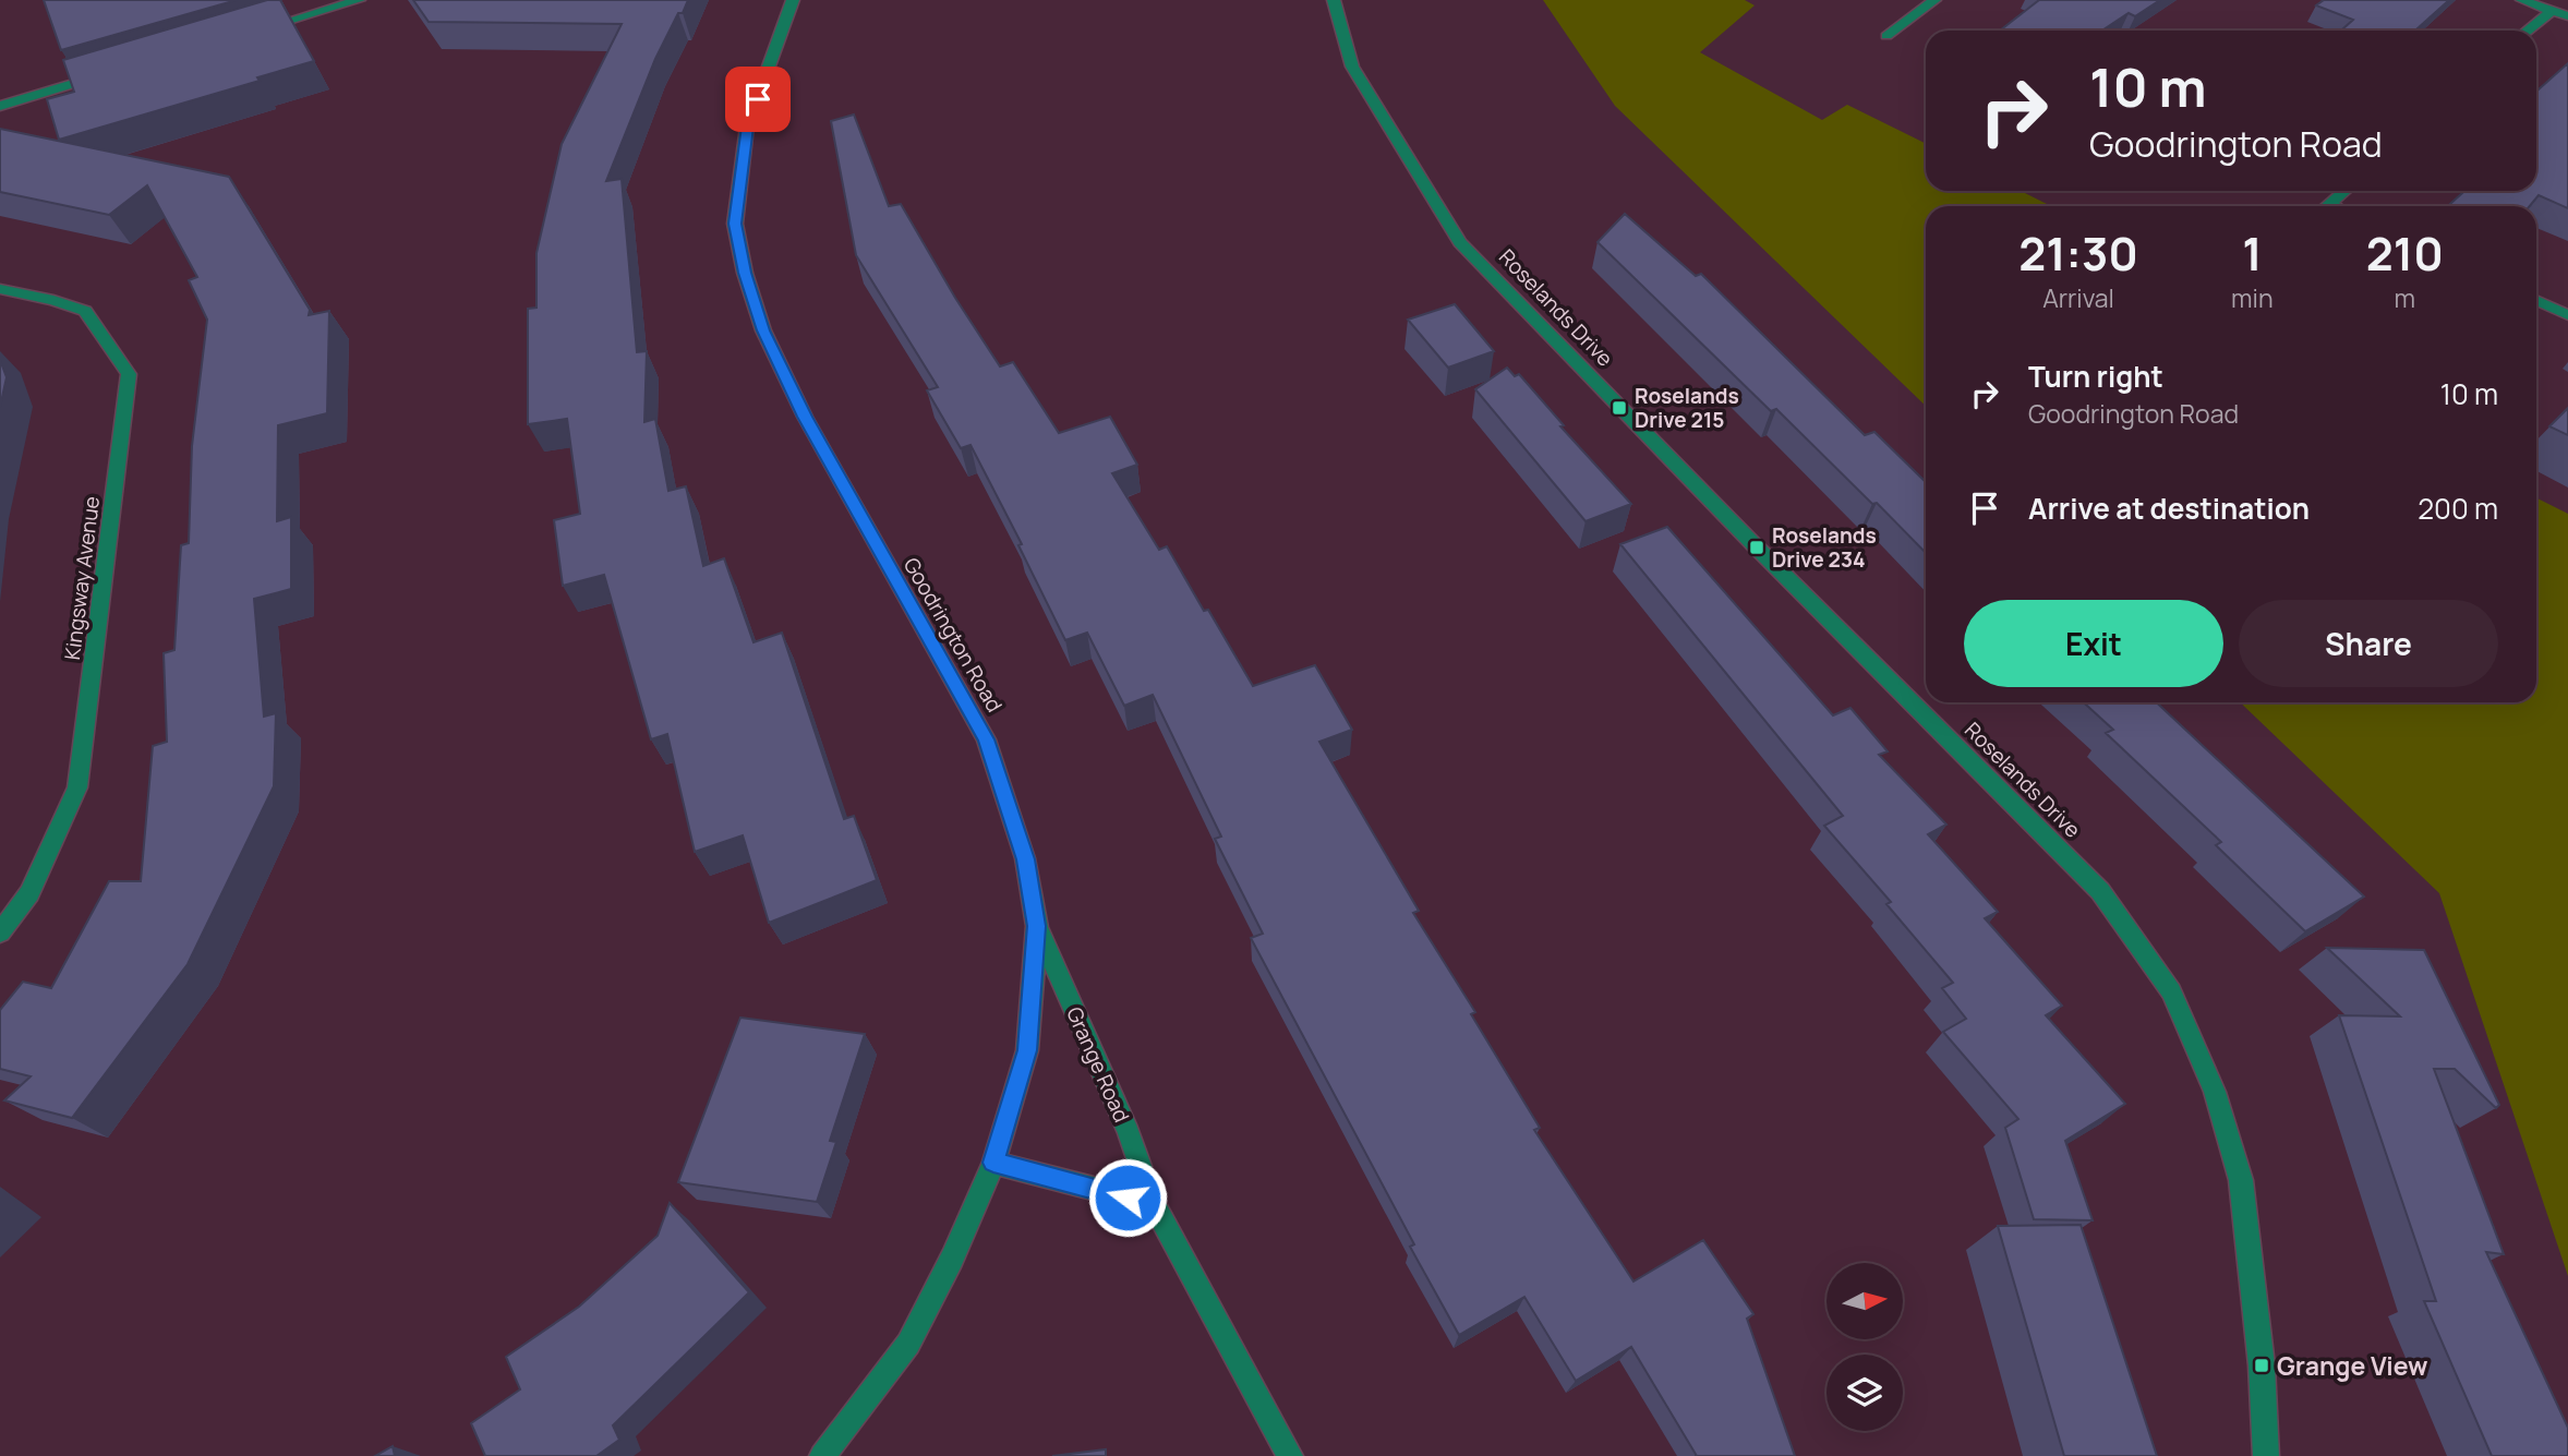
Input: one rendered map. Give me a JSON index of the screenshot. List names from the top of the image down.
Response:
{
  "streets": {
    "street": [
      "Roselands Drive",
      "Kingsway Avenue",
      "Goodrington Road",
      "Grange Road"
    ]
  },
  "crossings": [
    ["Goodrington Road", "Grange Road"]
  ],
  "places": {
    "transit": ["Roselands Drive 215", "Roselands Drive 234", "Grange View"]
  },
  "north": "right",
  "page": {
    "turn": ["10 m", "Goodrington Road"],
    "eta": [
      "21:30",
      "Arrival",
      "1",
      "min",
      "210",
      "m"
    ],
    "list": [
      {
        "name": "Turn right",
        "note": "Goodrington Road",
        "value": "10 m"
      },
      {
        "name": "Arrive at destination",
        "value": "200 m"
      }
    ],
    "buttons": ["Exit", "Share"]
  }
}
